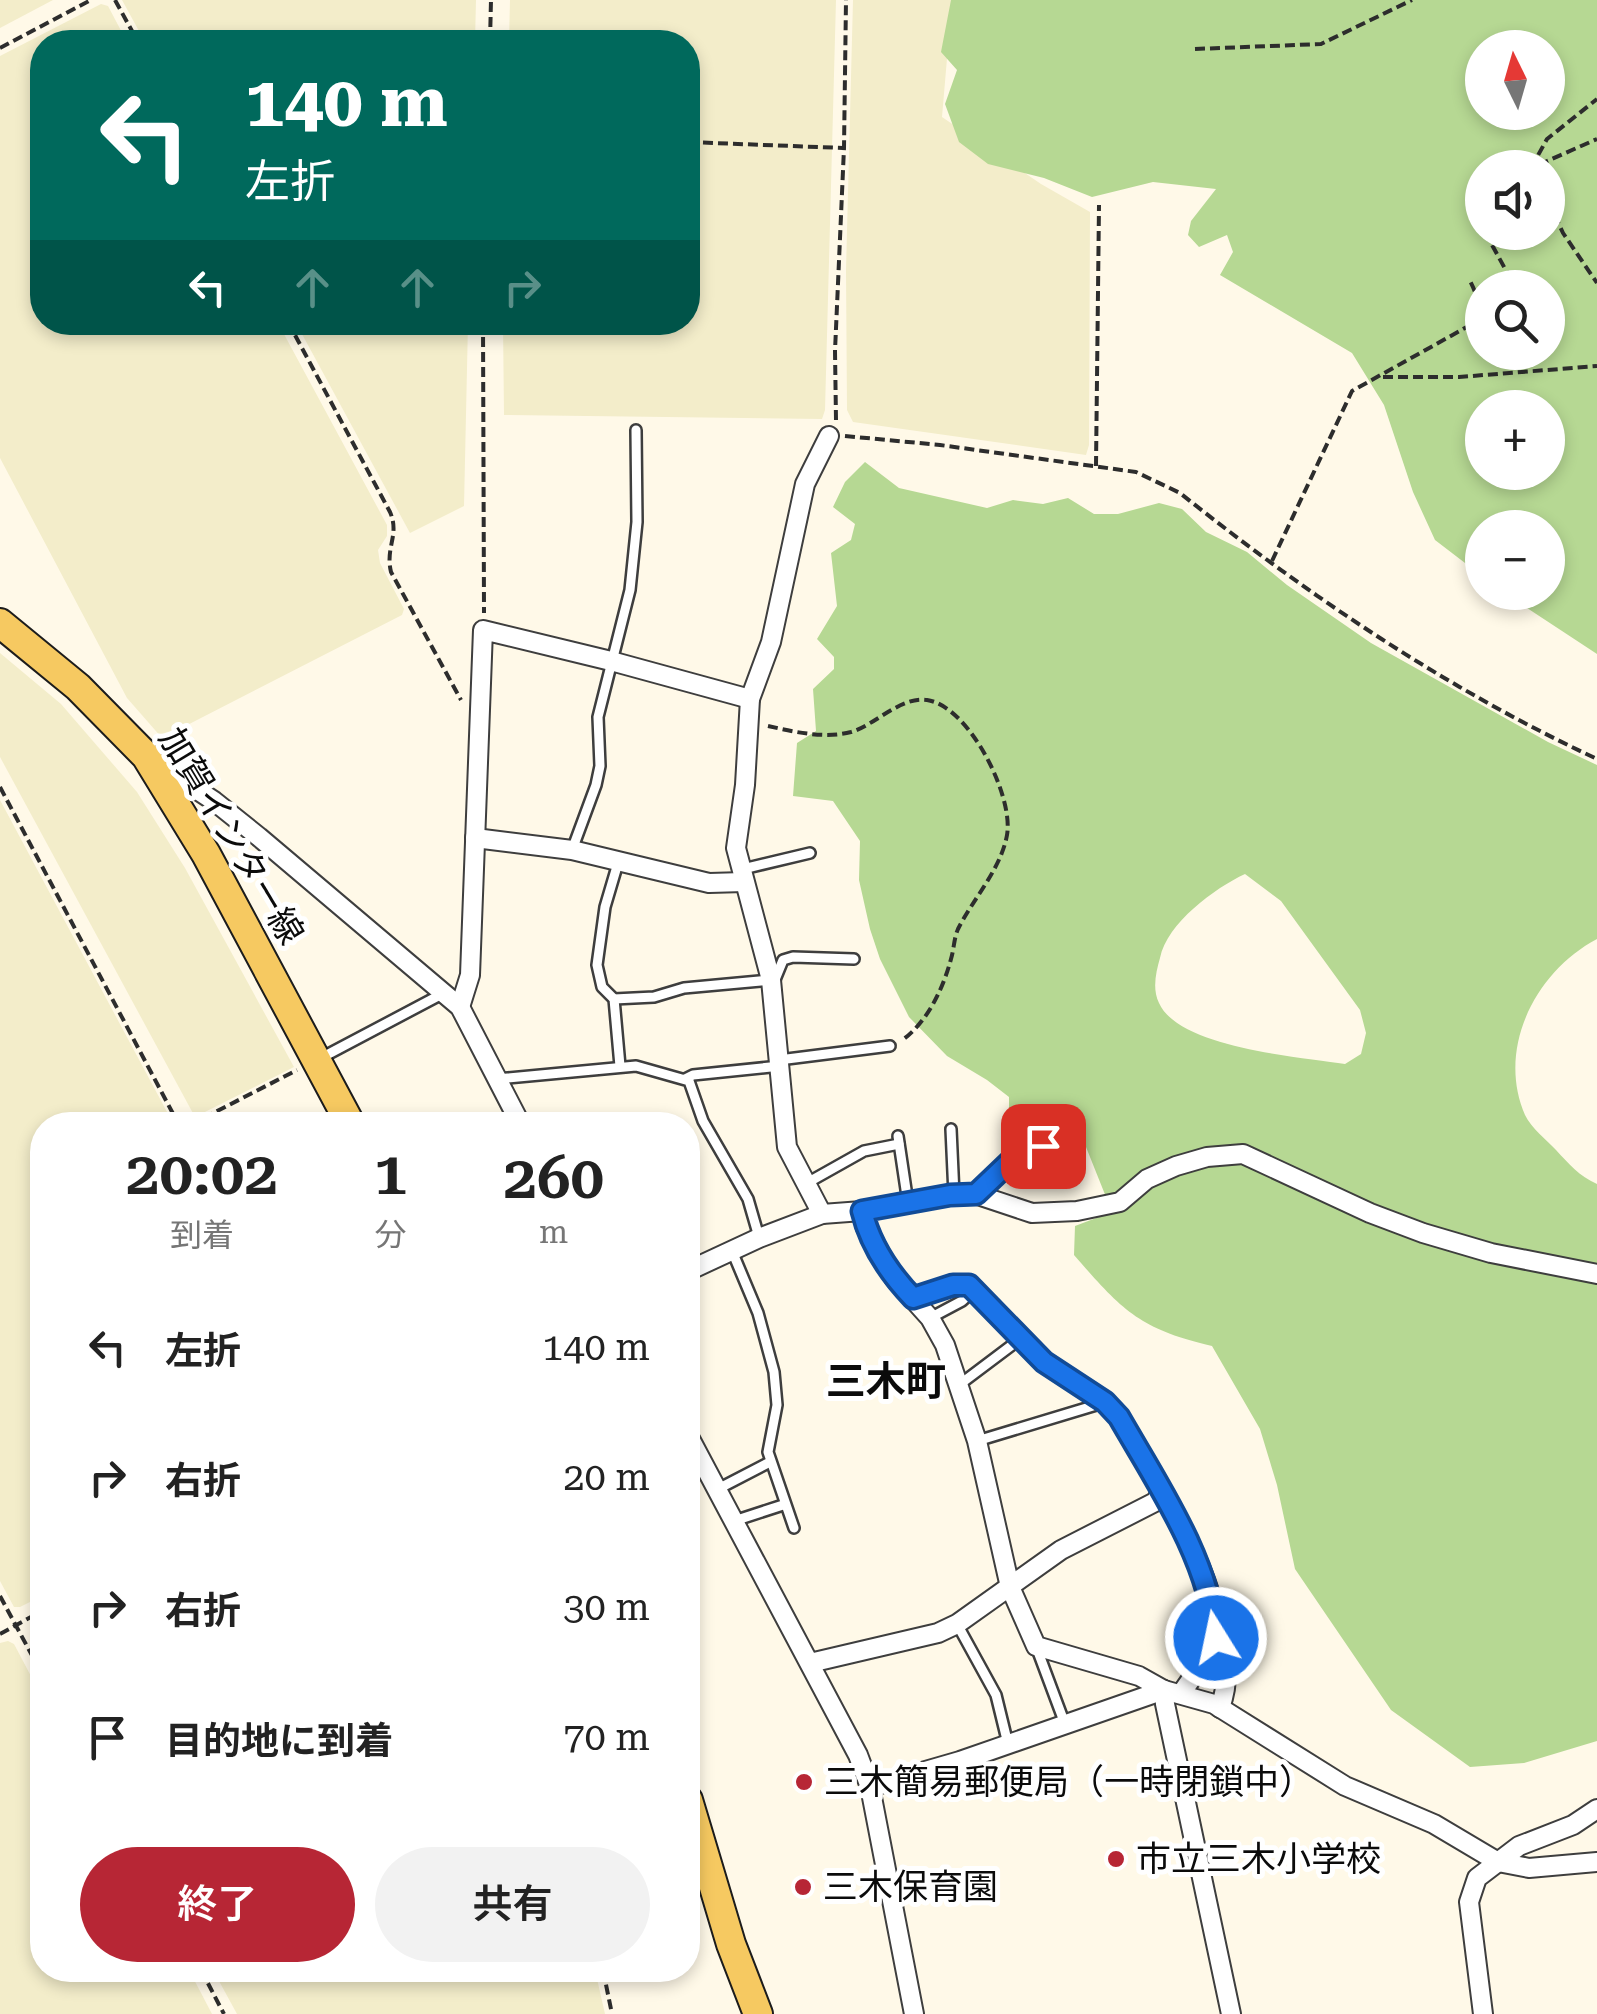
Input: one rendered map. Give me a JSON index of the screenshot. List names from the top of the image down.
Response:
{
  "streets": {
    "main road": ["加賀インター線"]
  },
  "districts": ["三木町"],
  "places": ["三木簡易郵便局（一時閉鎖中）", "市立三木小学校", "三木保育園"],
  "north": "top",
  "page": {
    "map_buttons": ["+", "−"],
    "turn": ["140 m", "左折"],
    "eta": [
      "20:02",
      "到着",
      "1",
      "分",
      "260",
      "m"
    ],
    "list": [
      {
        "name": "左折",
        "value": "140 m"
      },
      {
        "name": "右折",
        "value": "20 m"
      },
      {
        "name": "右折",
        "value": "30 m"
      },
      {
        "name": "目的地に到着",
        "value": "70 m"
      }
    ],
    "buttons": ["終了", "共有"]
  }
}
